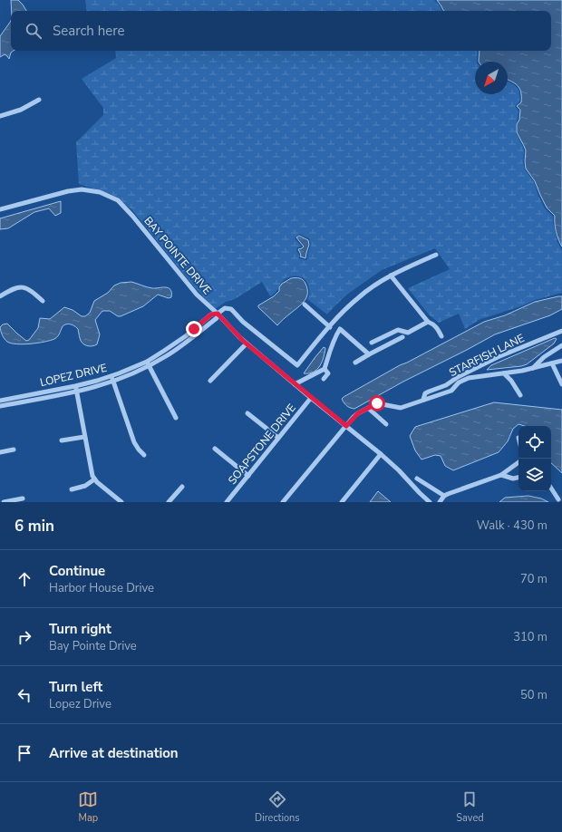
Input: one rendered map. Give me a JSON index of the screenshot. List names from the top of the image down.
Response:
{
  "streets": {
    "street": [
      "BAY POINTE DRIVE",
      "STARFISH LANE",
      "LOPEZ DRIVE",
      "SOAPSTONE DRIVE"
    ]
  },
  "crossings": [
    ["BAY POINTE DRIVE", "LOPEZ DRIVE"],
    ["BAY POINTE DRIVE", "SOAPSTONE DRIVE"]
  ],
  "north": "bottom left",
  "page": {
    "search": "Search here",
    "heading": ["6 min", "Walk · 430 m"],
    "list": [
      ["Continue", "Harbor House Drive", "70 m"],
      ["Turn right", "Bay Pointe Drive", "310 m"],
      ["Turn left", "Lopez Drive", "50 m"],
      "Arrive at destination"
    ],
    "nav": ["Map", "Directions", "Saved"]
  }
}
